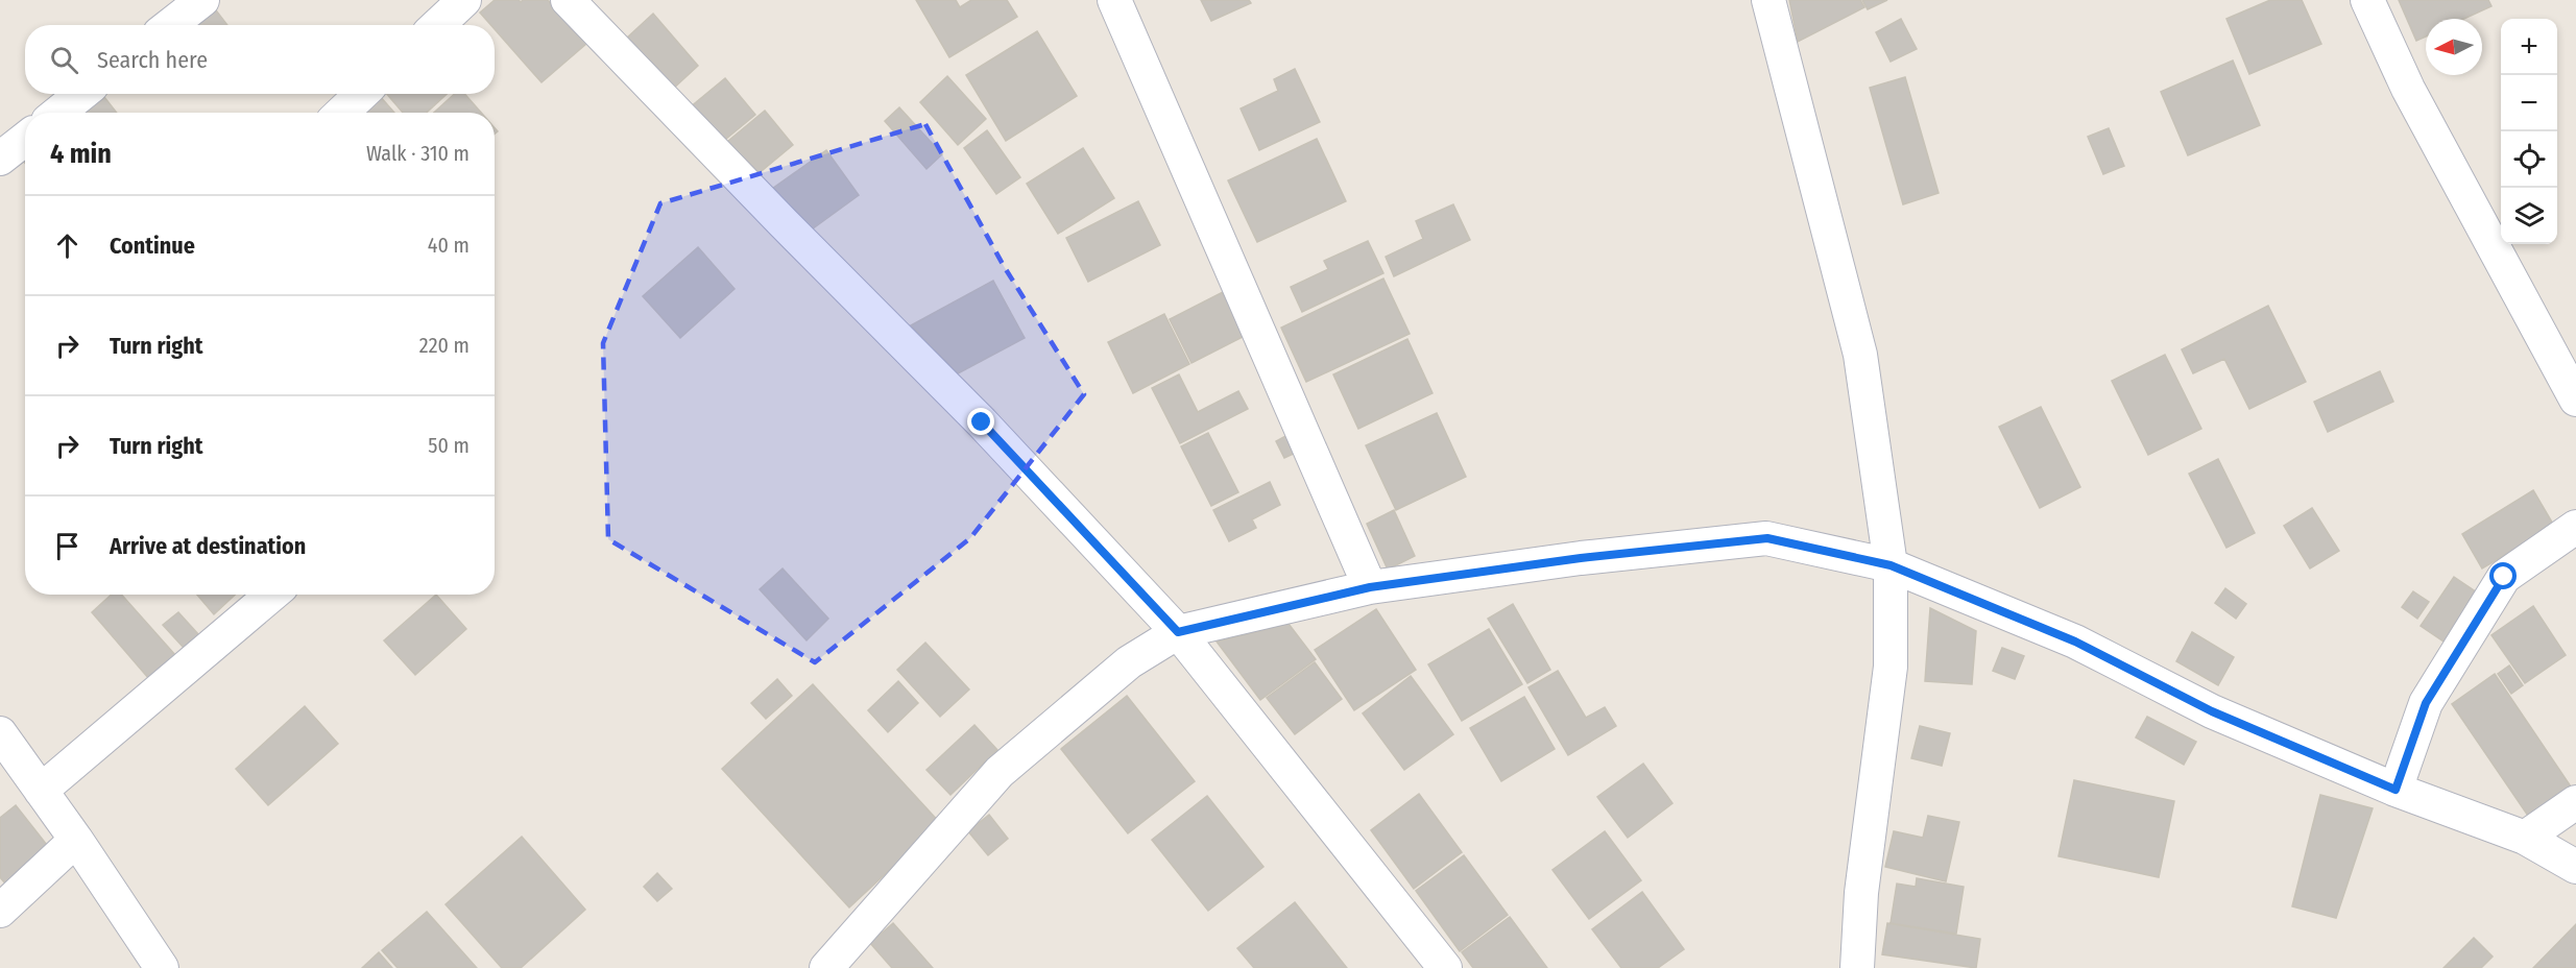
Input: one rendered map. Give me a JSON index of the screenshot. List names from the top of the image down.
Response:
{
  "north": "left",
  "page": {
    "map_buttons": ["+", "−"],
    "search": "Search here",
    "heading": ["4 min", "Walk · 310 m"],
    "list": [
      ["Continue", "40 m"],
      ["Turn right", "220 m"],
      ["Turn right", "50 m"],
      "Arrive at destination"
    ]
  }
}
